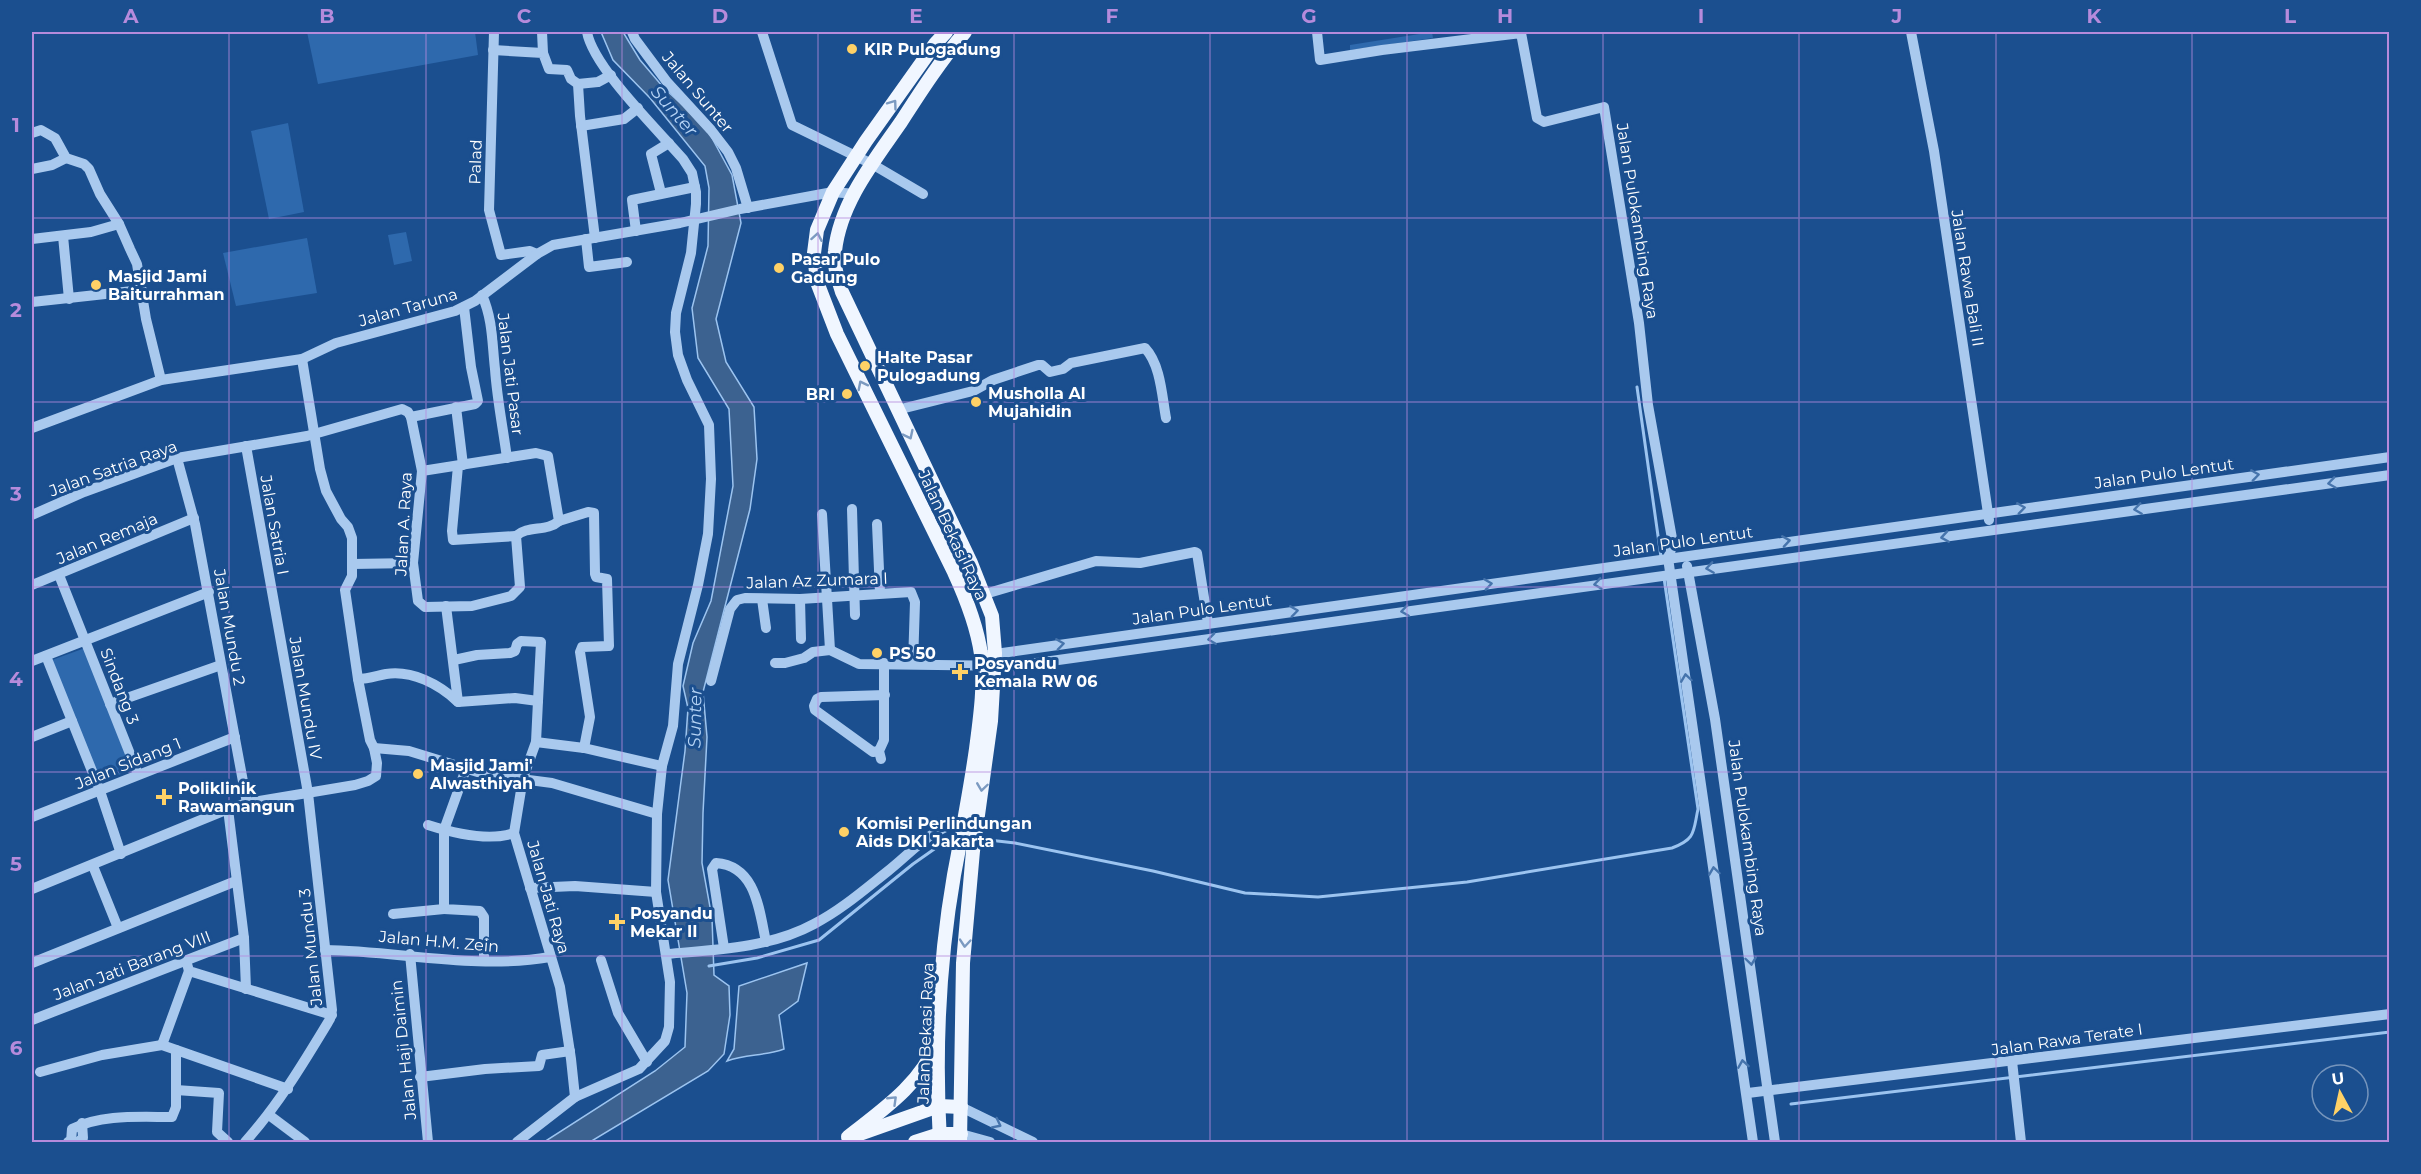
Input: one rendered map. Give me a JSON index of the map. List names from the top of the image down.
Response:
{
  "streets": {
    "main road": ["Jalan Bekasi Raya"],
    "street": [
      "Jalan Sunter",
      "Palad",
      "Jalan Pulokambing Raya",
      "Jalan Rawa Bali II",
      "Jalan Taruna",
      "Jalan Jati Pasar",
      "Jalan Satria Raya",
      "Jalan Pulo Lentut",
      "Jalan A. Raya",
      "Jalan Satria I",
      "Jalan Remaja",
      "Jalan Az Zumara I",
      "Jalan Mundu 2",
      "Sindang 3",
      "Jalan Mundu IV",
      "Jalan Sidang 1",
      "Jalan Jati Raya",
      "Jalan H.M. Zein",
      "Jalan Mundu 3",
      "Jalan Jati Barang VIII",
      "Jalan Rawa Terate I",
      "Jalan Haji Daimin"
    ]
  },
  "crossings": [
    ["Jalan Sunter", "Jalan Taruna"],
    ["Palad", "Jalan Taruna"],
    ["Jalan Pulokambing Raya", "Jalan Pulo Lentut"],
    ["Jalan Pulokambing Raya", "Jalan Rawa Terate I"],
    ["Jalan Rawa Bali II", "Jalan Pulo Lentut"],
    ["Jalan Taruna", "Jalan Jati Pasar"],
    ["Jalan Taruna", "Jalan Bekasi Raya"],
    ["Jalan Satria Raya", "Jalan Satria I"],
    ["Jalan Satria Raya", "Jalan Mundu 2"],
    ["Jalan Pulo Lentut", "Jalan Bekasi Raya"],
    ["Jalan Satria I", "Jalan Mundu IV"],
    ["Jalan Remaja", "Jalan Mundu 2"],
    ["Jalan Remaja", "Sindang 3"],
    ["Jalan Mundu 2", "Sindang 3"],
    ["Jalan Mundu 2", "Jalan Sidang 1"],
    ["Sindang 3", "Jalan Sidang 1"],
    ["Jalan Mundu IV", "Jalan Mundu 3"],
    ["Jalan Jati Raya", "Jalan H.M. Zein"],
    ["Jalan H.M. Zein", "Jalan Mundu 3"],
    ["Jalan H.M. Zein", "Jalan Haji Daimin"]
  ],
  "water": ["Sunter"],
  "places": {
    "other": [
      "KIR Pulogadung",
      "Pasar Pulo Gadung",
      "Masjid Jami Baiturrahman",
      "Halte Pasar Pulogadung",
      "BRI",
      "Musholla Al Mujahidin",
      "PS 50",
      "Masjid Jami' Alwasthiyah",
      "Komisi Perlindungan Aids DKI Jakarta"
    ],
    "health": ["Posyandu Kemala RW 06", "Poliklinik Rawamangun", "Posyandu Mekar II"]
  },
  "north": "top",
  "grid": {
    "columns": [
      "A",
      "B",
      "C",
      "D",
      "E",
      "F",
      "G",
      "H",
      "I",
      "J",
      "K",
      "L"
    ],
    "rows": [
      "1",
      "2",
      "3",
      "4",
      "5",
      "6"
    ]
  }
}
